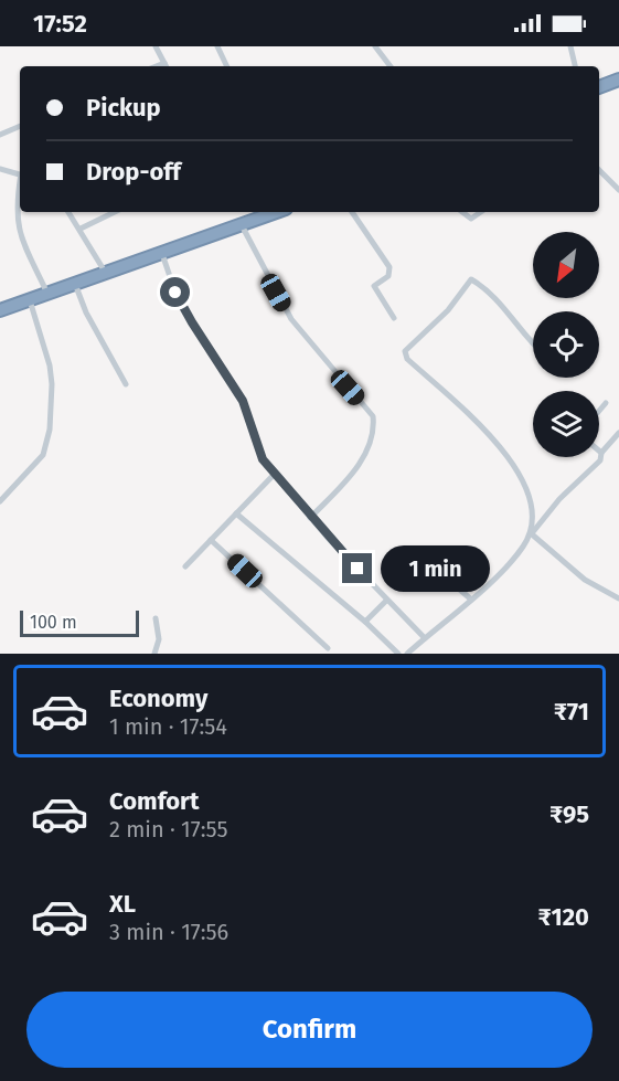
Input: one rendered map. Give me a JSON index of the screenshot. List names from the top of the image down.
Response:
{
  "scale_bar": "100 m",
  "north": "bottom left",
  "page": {
    "status": "17:52",
    "banner": ["Pickup", "Drop-off"],
    "bubble": "1 min",
    "scale": "100 m",
    "list": [
      {
        "name": "Economy",
        "note": "1 min · 17:54",
        "value": "₹71"
      },
      {
        "name": "Comfort",
        "note": "2 min · 17:55",
        "value": "₹95"
      },
      {
        "name": "XL",
        "note": "3 min · 17:56",
        "value": "₹120"
      }
    ],
    "buttons": "Confirm"
  }
}
